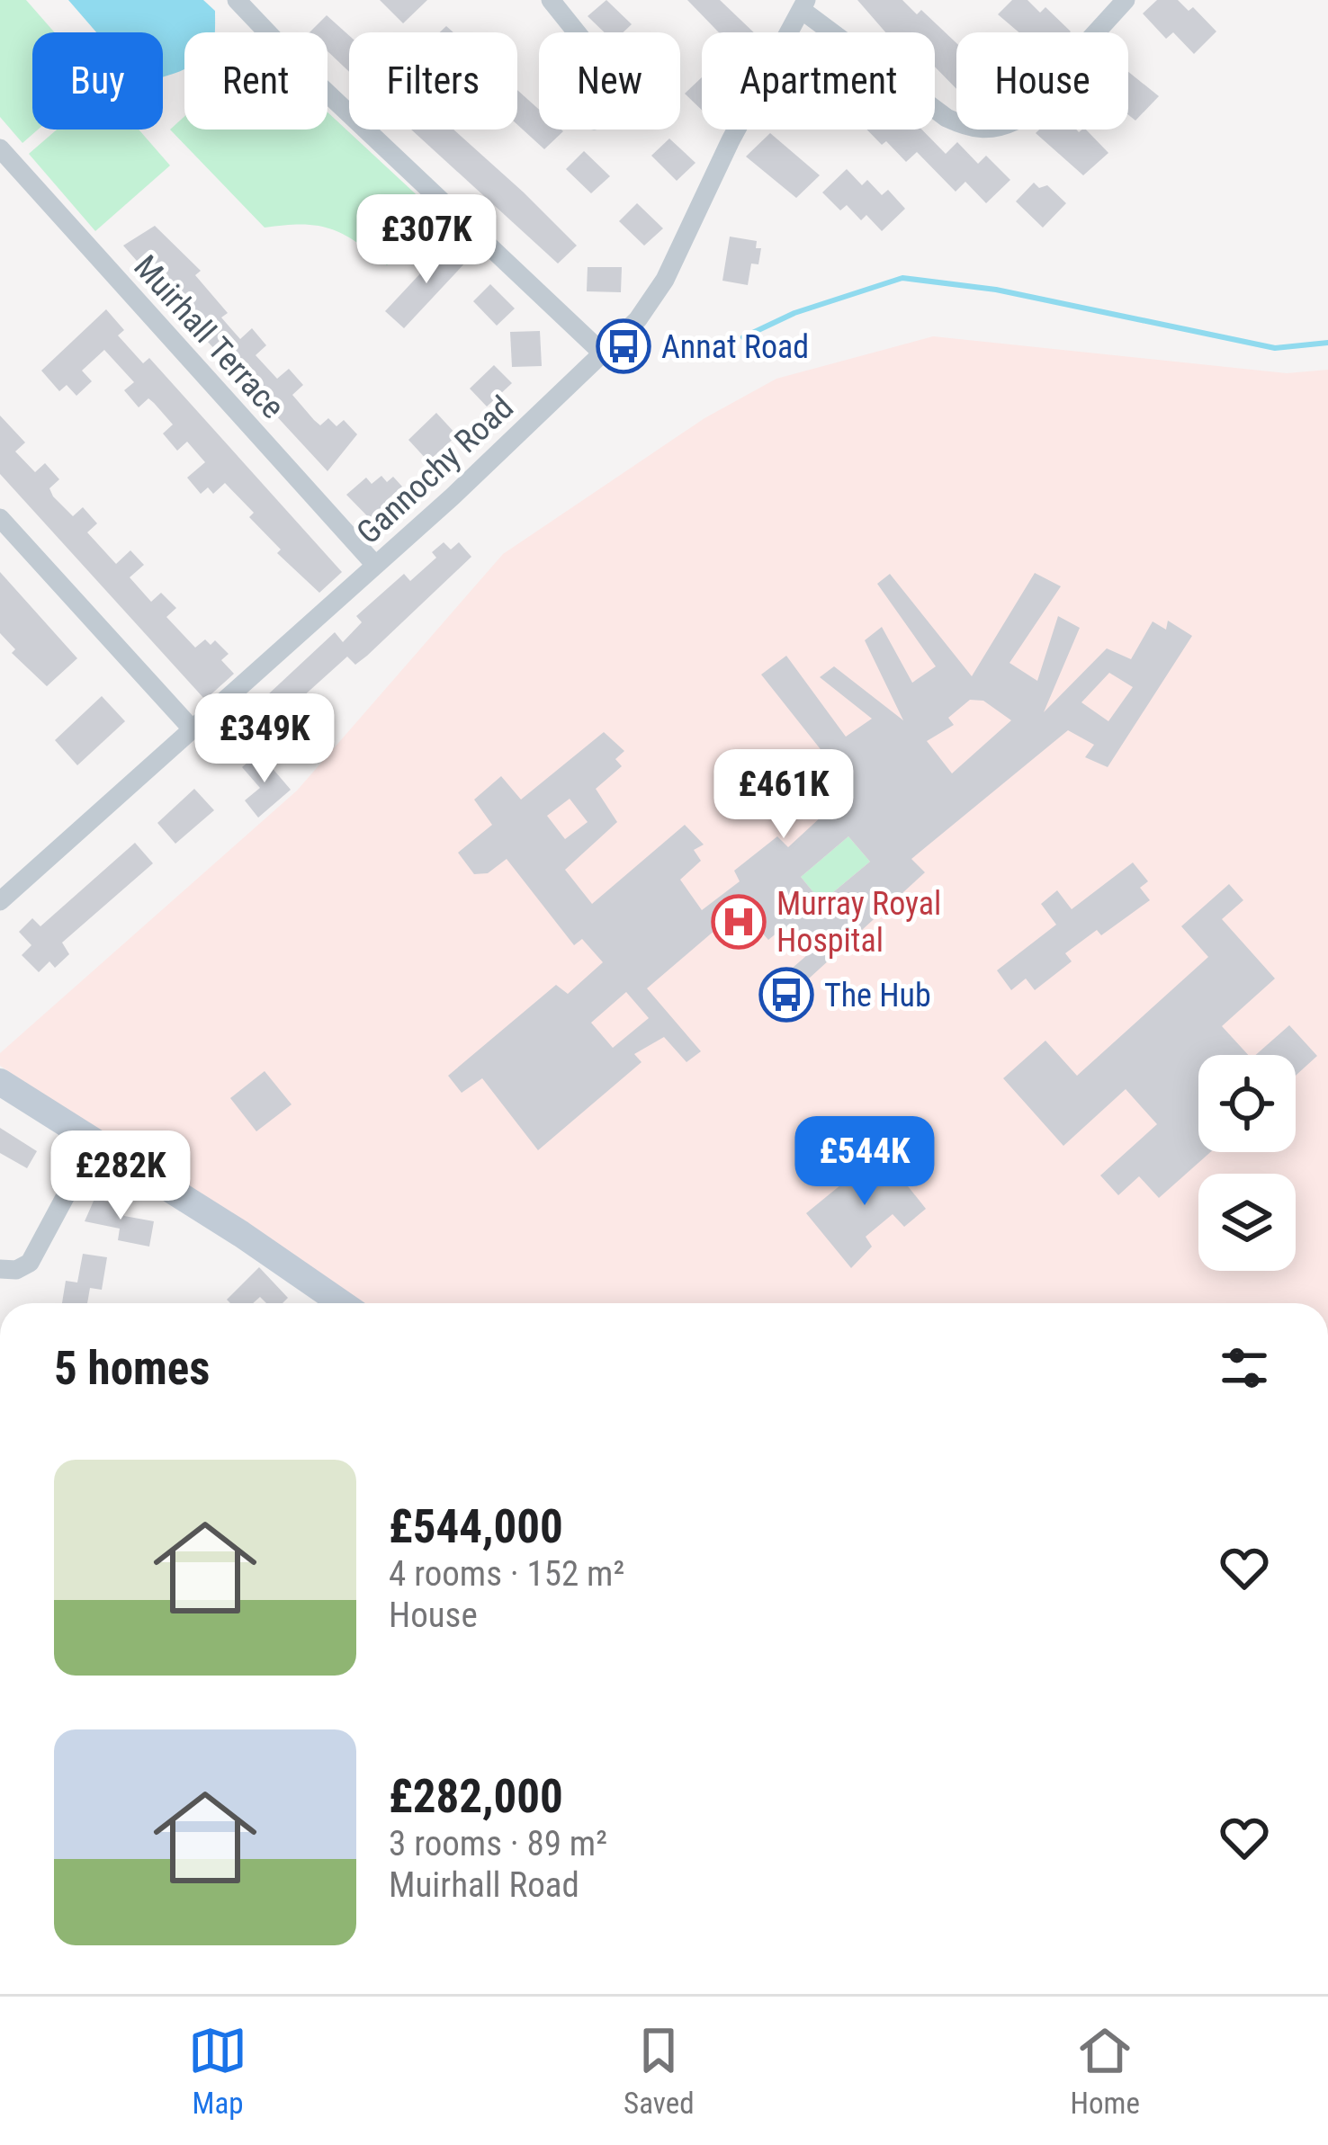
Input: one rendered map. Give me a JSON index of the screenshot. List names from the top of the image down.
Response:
{
  "streets": {
    "street": ["Muirhall Terrace", "Gannochy Road"]
  },
  "crossings": [
    ["Muirhall Terrace", "Gannochy Road"]
  ],
  "places": {
    "bus stop": ["Annat Road", "The Hub"],
    "hospital": ["Murray Royal Hospital"]
  },
  "page": {
    "chip": [
      "Buy",
      "Rent",
      "Filters",
      "New",
      "Apartment",
      "House"
    ],
    "price": [
      "£307K",
      "£349K",
      "£461K",
      "£544K",
      "£282K"
    ],
    "heading": "5 homes",
    "list": [
      {
        "name": "£544,000",
        "note": "4 rooms · 152 m² · House"
      },
      {
        "name": "£282,000",
        "note": "3 rooms · 89 m² · Muirhall Road"
      }
    ],
    "tabs": ["Map", "Saved", "Home"]
  }
}
